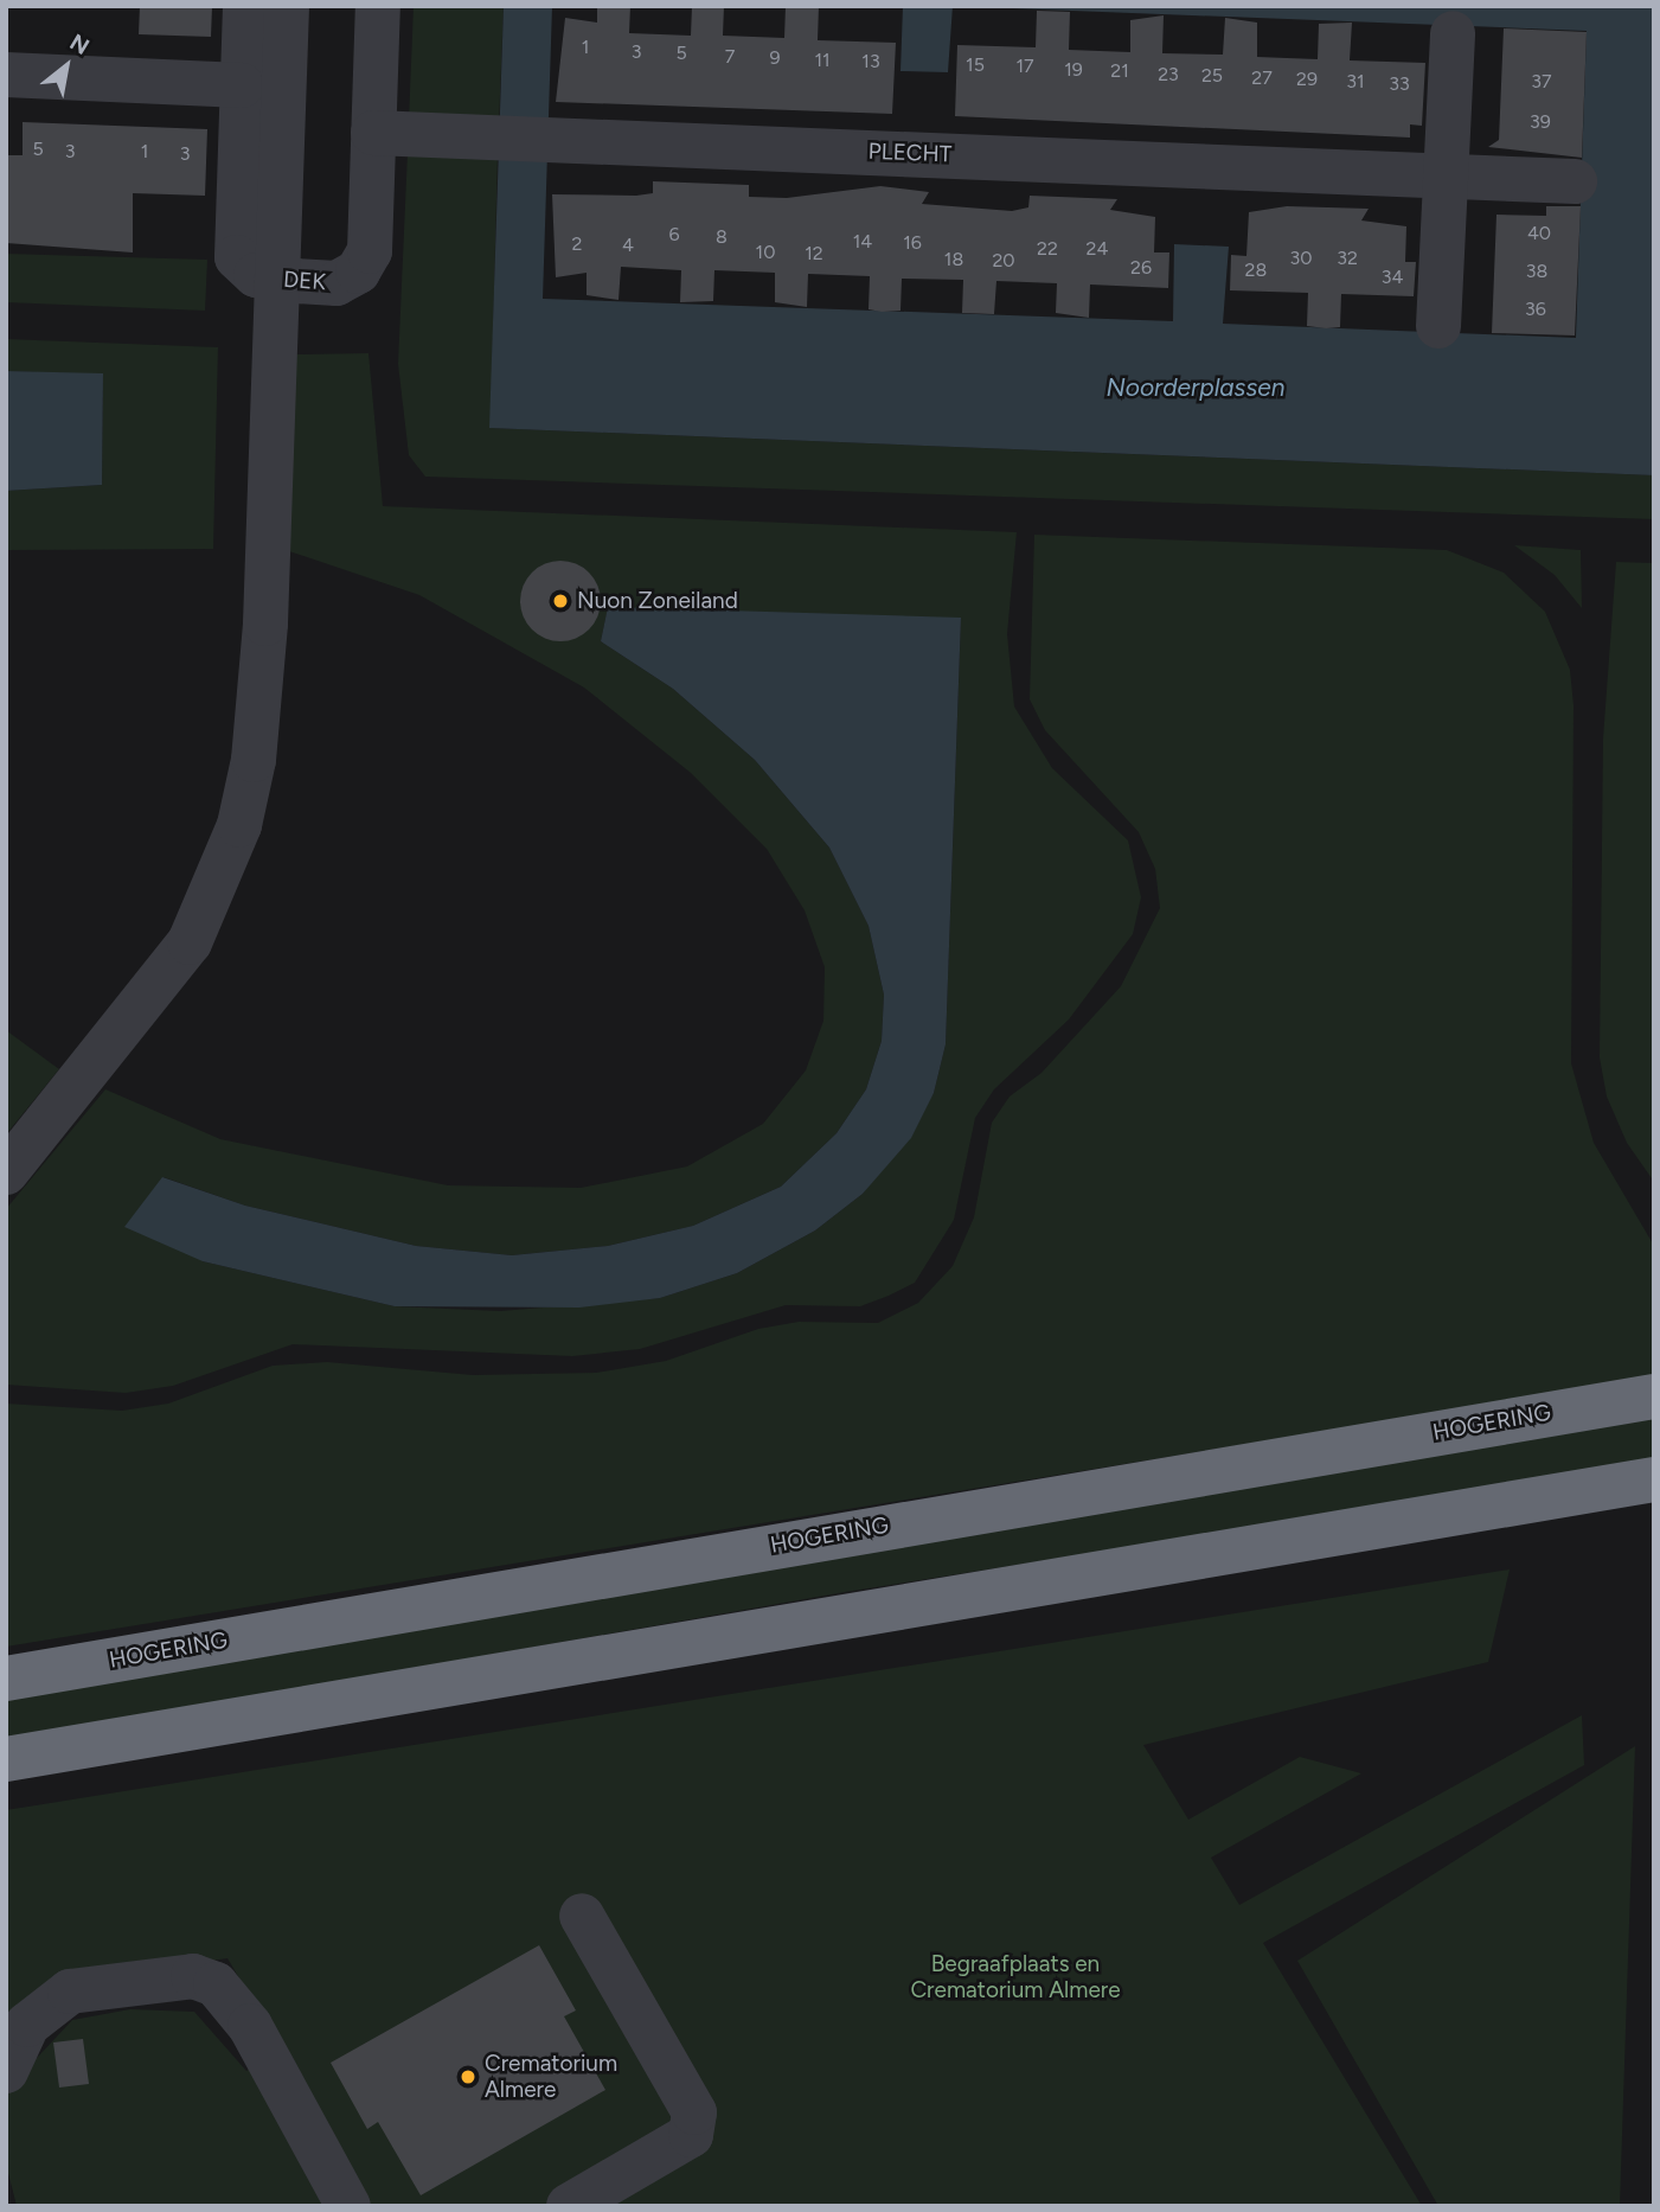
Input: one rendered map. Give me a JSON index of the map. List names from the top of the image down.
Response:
{
  "streets": {
    "highway": ["HOGERING"],
    "street": ["PLECHT", "DEK"]
  },
  "crossings": [
    ["PLECHT", "DEK"]
  ],
  "water": ["Noorderplassen"],
  "parks": ["Begraafplaats en Crematorium Almere"],
  "places": ["Nuon Zoneiland", "Crematorium Almere"],
  "house_numbers": [
    "1",
    "3",
    "5",
    "7",
    "9",
    "11",
    "13",
    "15",
    "17",
    "19",
    "21",
    "23",
    "25",
    "27",
    "29",
    "31",
    "37",
    "33",
    "39",
    "5",
    "3",
    "1",
    "3",
    "40",
    "6",
    "8",
    "14",
    "16",
    "2",
    "4",
    "22",
    "24",
    "10",
    "12",
    "30",
    "32",
    "18",
    "20",
    "26",
    "28",
    "38",
    "34",
    "36"
  ],
  "north": "top right"
}
